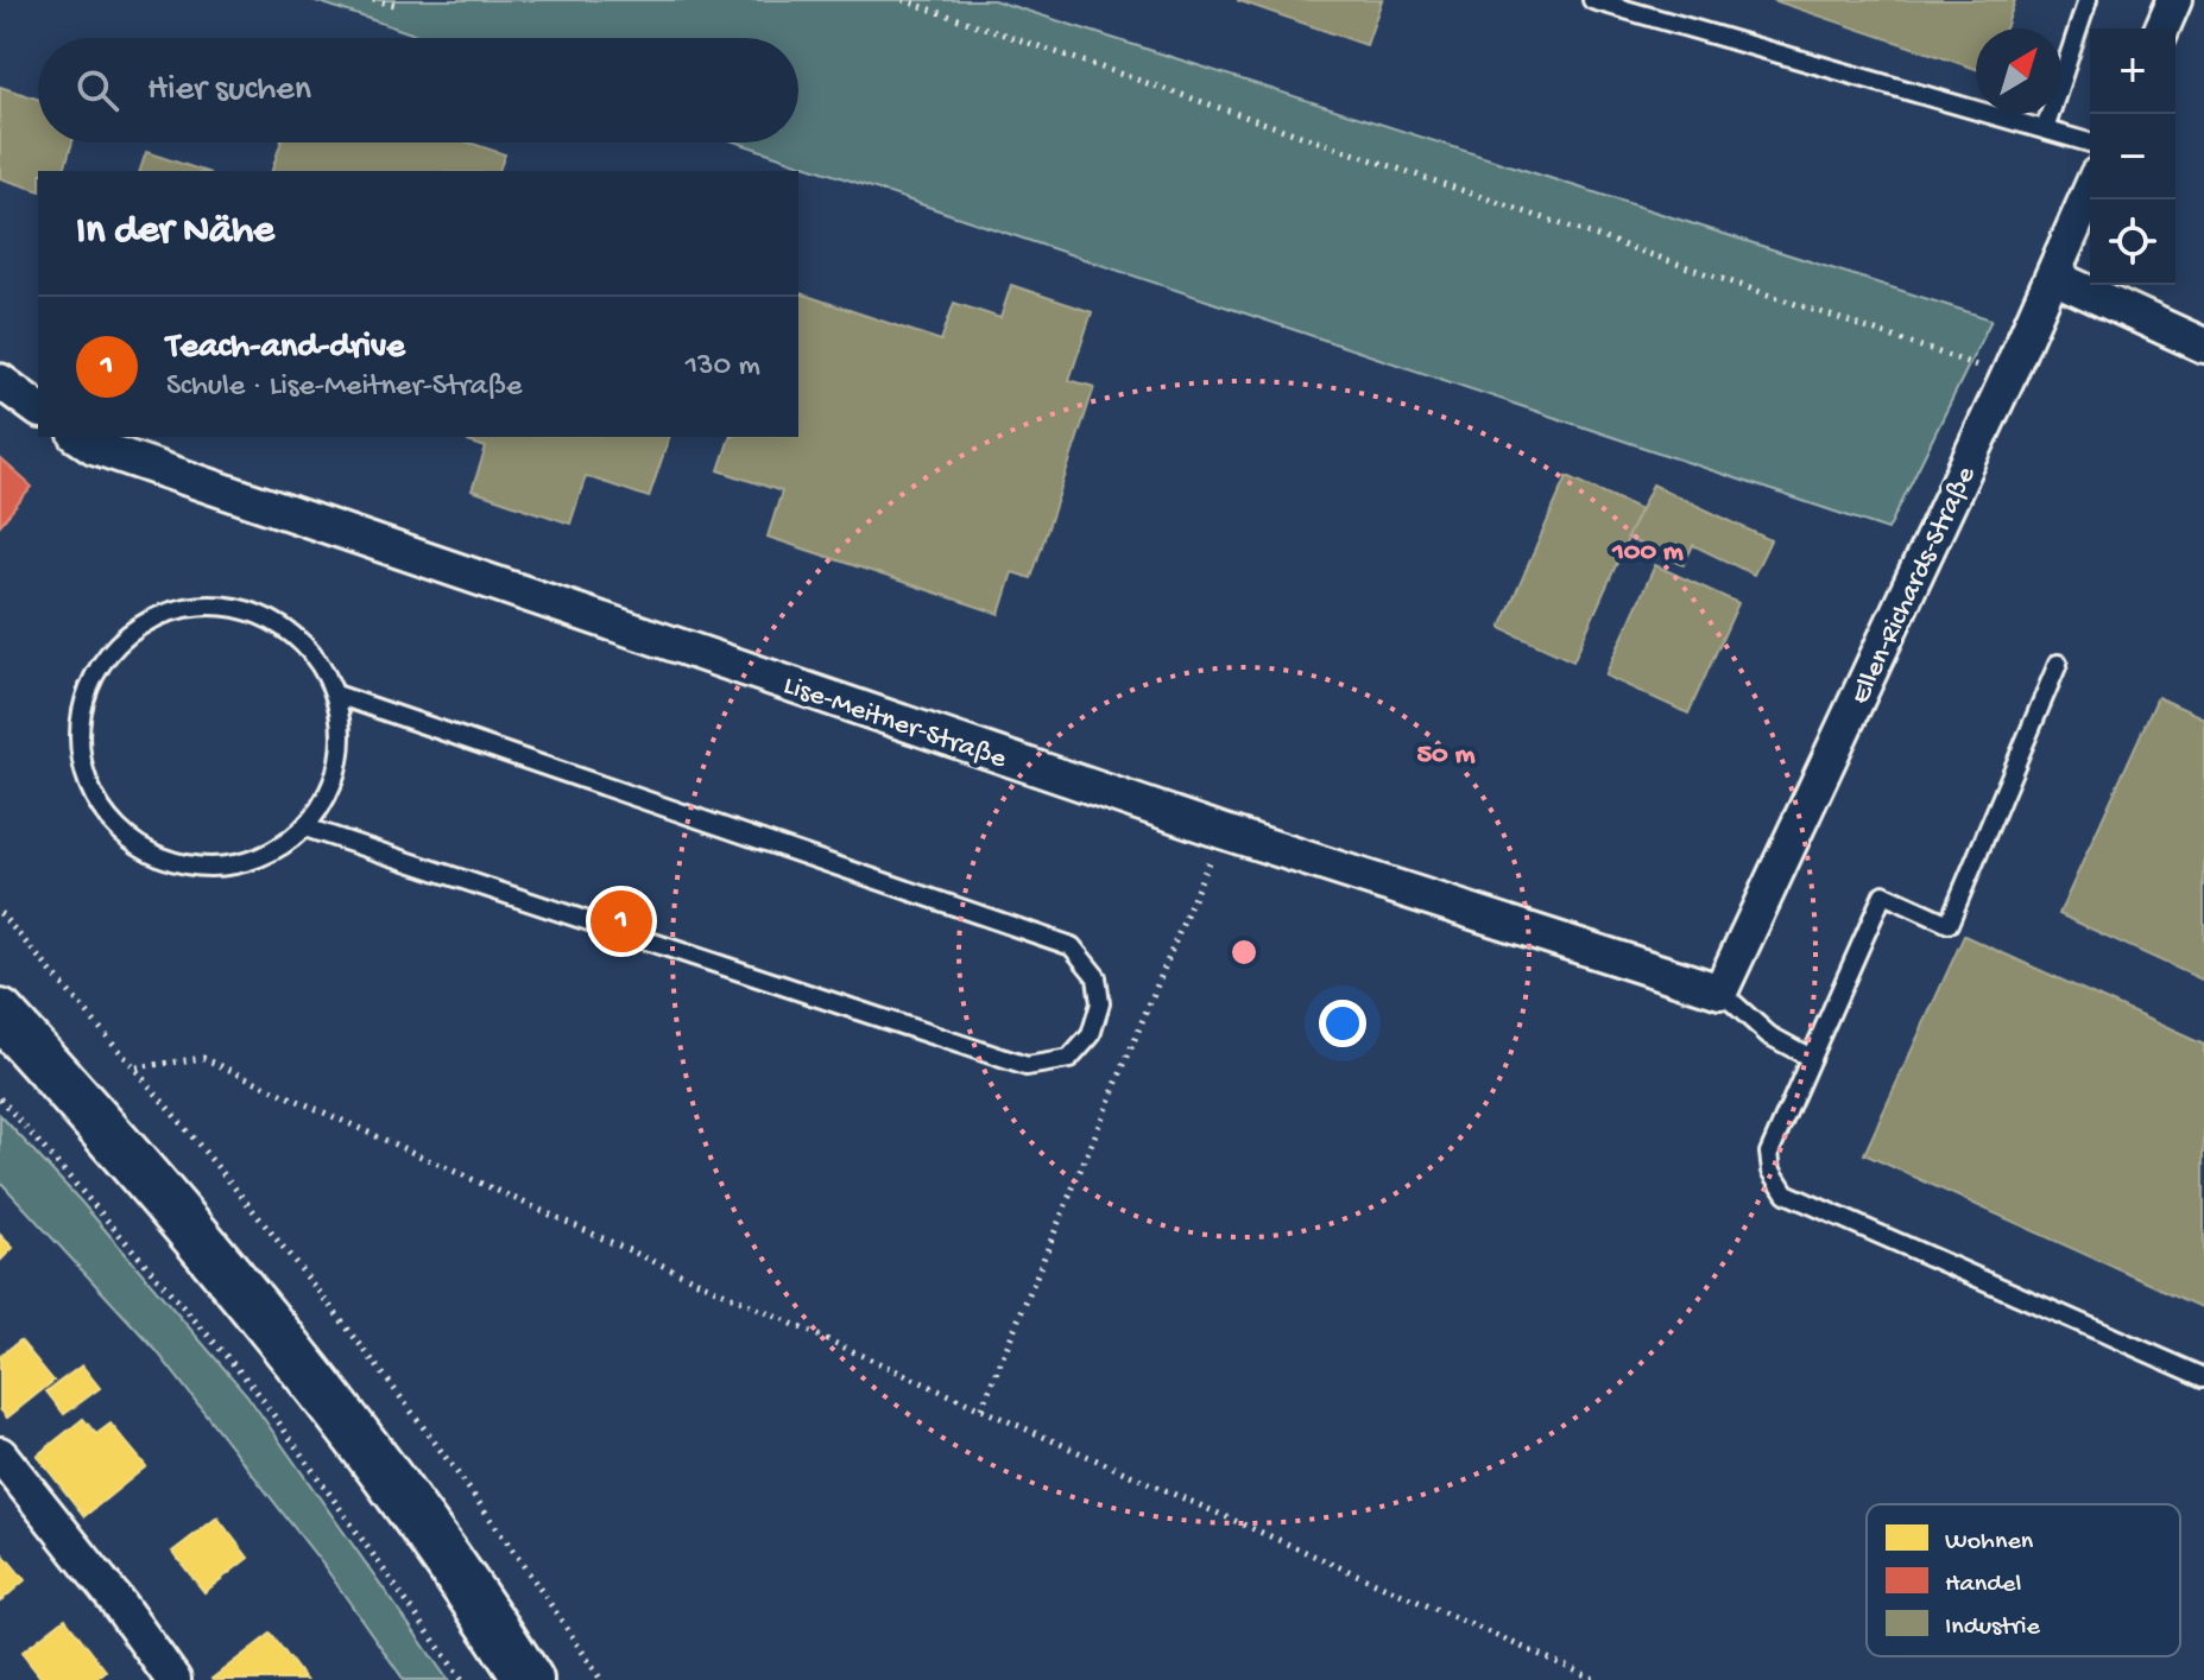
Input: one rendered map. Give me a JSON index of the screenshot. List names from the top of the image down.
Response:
{
  "streets": {
    "street": ["Ellen-Richards-Straße", "Lise-Meitner-Straße"]
  },
  "crossings": [
    ["Ellen-Richards-Straße", "Lise-Meitner-Straße"]
  ],
  "legend": ["Wohnen", "Handel", "Industrie"],
  "north": "top right",
  "page": {
    "map_buttons": ["+", "−"],
    "search": "Hier suchen",
    "heading": "In der Nähe",
    "list": [
      {
        "mark": "1",
        "name": "Teach-and-drive",
        "note": "Schule · Lise-Meitner-Straße",
        "value": "130 m"
      }
    ],
    "pins": "1"
  },
  "rings": ["100 m", "50 m"]
}
